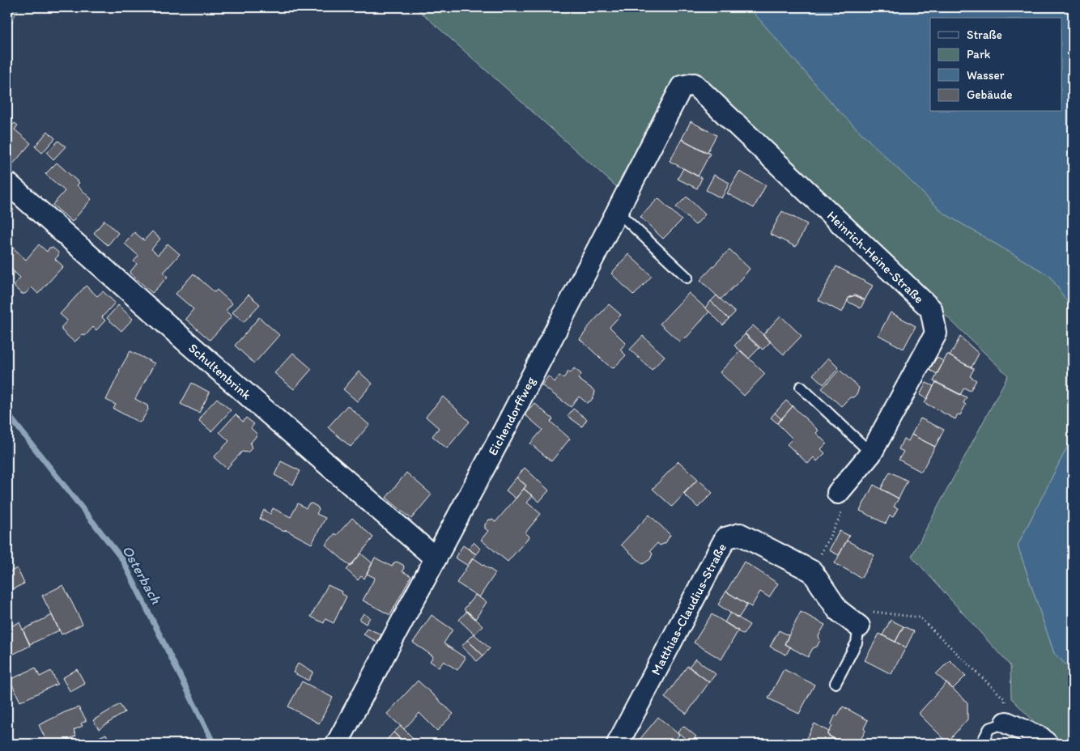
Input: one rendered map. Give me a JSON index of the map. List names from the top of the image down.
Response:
{
  "streets": {
    "street": [
      "Heinrich-Heine-Straße",
      "Schultenbrink",
      "Eichendorffweg",
      "Matthias-Claudius-Straße"
    ]
  },
  "crossings": [
    ["Heinrich-Heine-Straße", "Eichendorffweg"],
    ["Schultenbrink", "Eichendorffweg"]
  ],
  "water": ["Osterbach"],
  "legend": [
    "Straße",
    "Park",
    "Wasser",
    "Gebäude"
  ]
}
